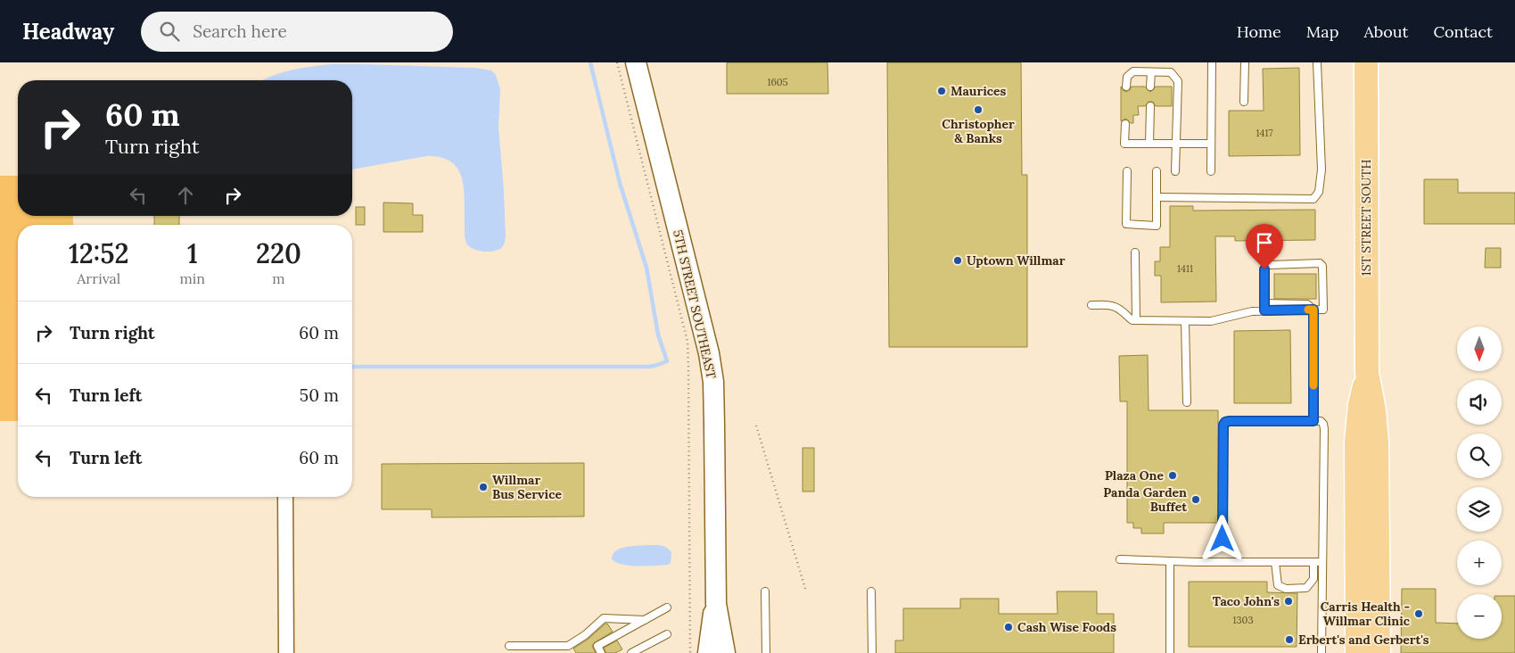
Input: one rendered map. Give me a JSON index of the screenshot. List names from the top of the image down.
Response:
{
  "streets": {
    "main road": ["1ST STREET SOUTH"],
    "street": ["5TH STREET SOUTHEAST"]
  },
  "places": [
    "Maurices",
    "Christopher & Banks",
    "Uptown Willmar",
    "Plaza One",
    "Willmar Bus Service",
    "Panda Garden Buffet",
    "Taco John's",
    "Carris Health - Willmar Clinic",
    "Cash Wise Foods",
    "Erbert's and Gerbert's"
  ],
  "house_numbers": [
    "1605",
    "1417",
    "1411",
    "1303"
  ],
  "north": "bottom",
  "page": {
    "header": "Headway",
    "search": "Search here",
    "nav": [
      "Home",
      "Map",
      "About",
      "Contact"
    ],
    "turn": ["60 m", "Turn right"],
    "eta": [
      "12:52",
      "Arrival",
      "1",
      "min",
      "220",
      "m"
    ],
    "list": [
      {
        "name": "Turn right",
        "value": "60 m"
      },
      {
        "name": "Turn left",
        "value": "50 m"
      },
      {
        "name": "Turn left",
        "value": "60 m"
      }
    ],
    "map_buttons": ["+", "−"]
  }
}
